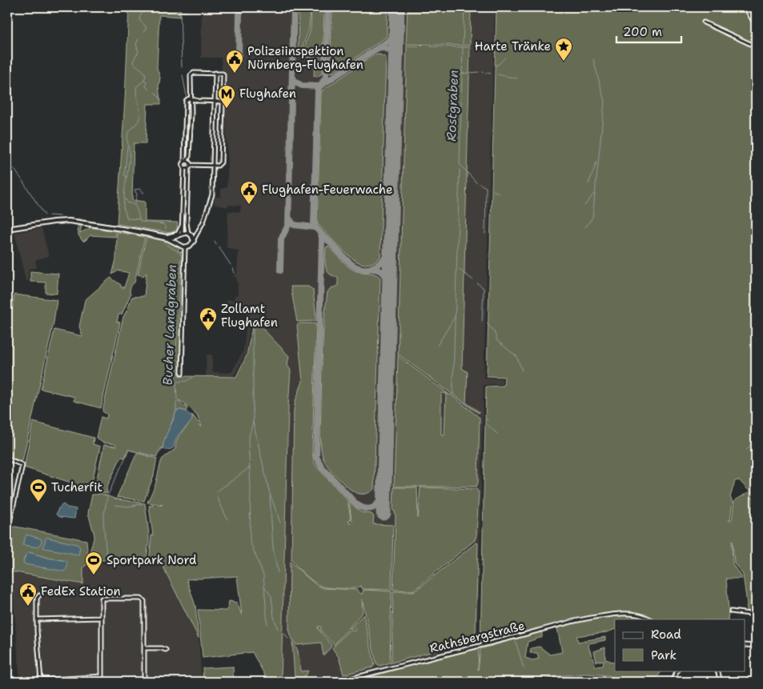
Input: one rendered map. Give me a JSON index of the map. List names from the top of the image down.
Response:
{
  "streets": {
    "street": ["Rathsbergstraße"]
  },
  "water": ["Rostgraben", "Bucher Landgraben"],
  "places": {
    "place": ["Harte Tränke"],
    "public building": [
      "Polizeiinspektion Nürnberg-Flughafen",
      "Flughafen-Feuerwache",
      "Zollamt Flughafen",
      "FedEx Station"
    ],
    "metro station": ["Flughafen"],
    "sports": ["Tucherfit", "Sportpark Nord"]
  },
  "legend": ["Road", "Park"],
  "scale_bar": "200 m"
}
